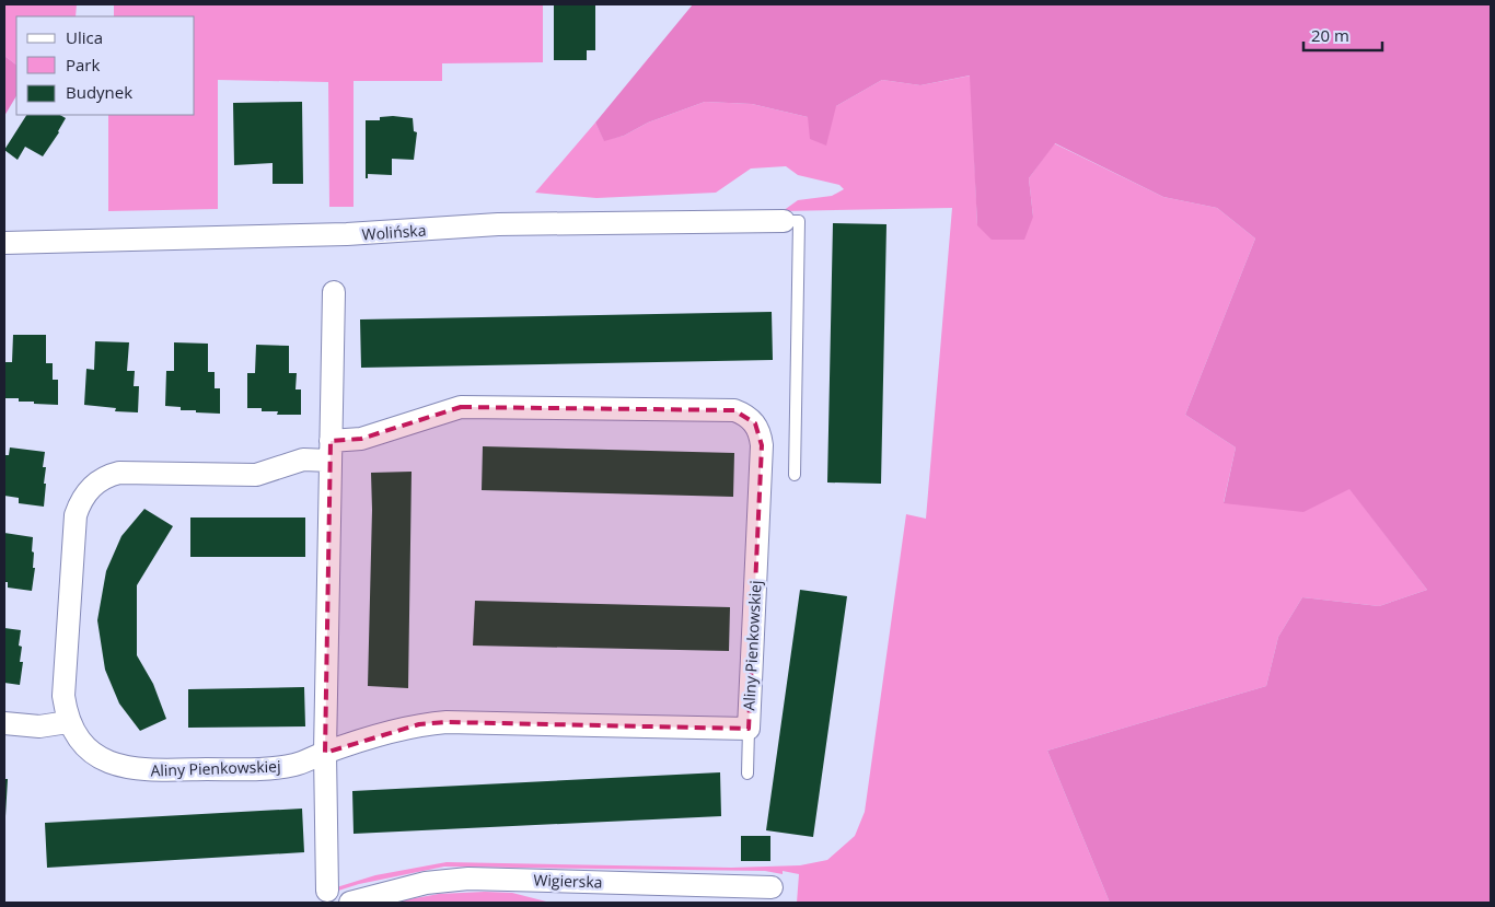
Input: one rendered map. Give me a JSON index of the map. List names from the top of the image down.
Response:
{
  "streets": {
    "street": ["Wolińska", "Aliny Pienkowskiej", "Wigierska"]
  },
  "legend": ["Ulica", "Park", "Budynek"],
  "scale_bar": "20 m"
}
